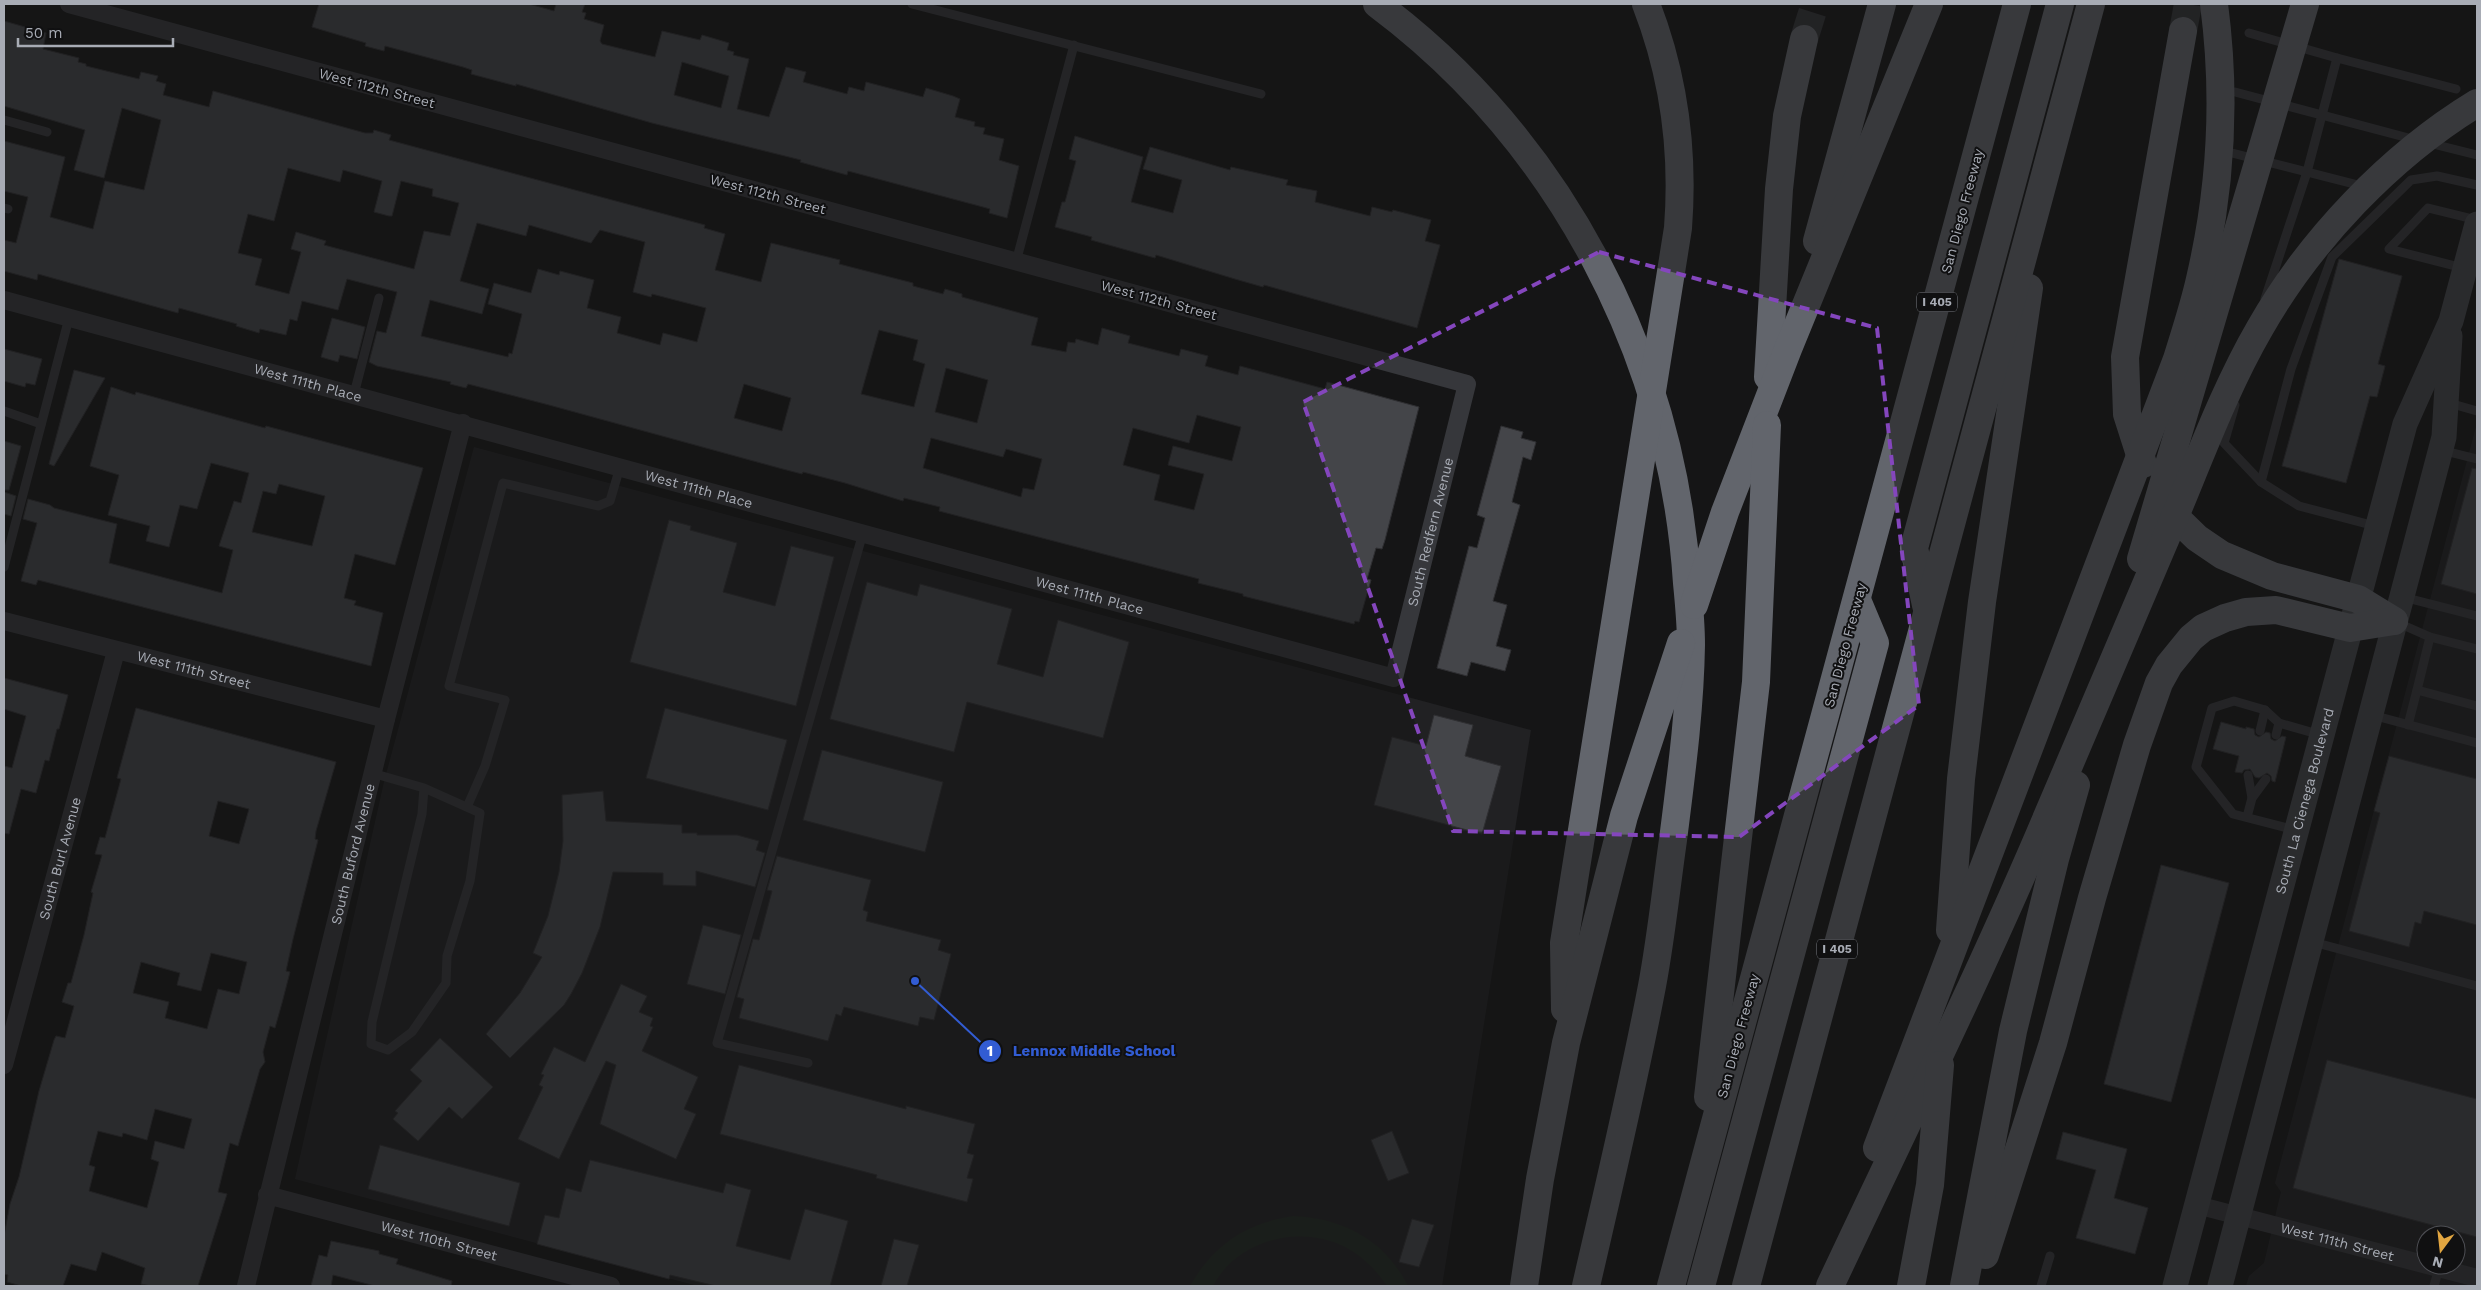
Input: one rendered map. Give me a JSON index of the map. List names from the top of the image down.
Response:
{
  "streets": {
    "highway": ["San Diego Freeway", "I 405"],
    "main road": ["South La Cienega Boulevard"],
    "street": [
      "West 112th Street",
      "West 111th Place",
      "South Redfern Avenue",
      "West 111th Street",
      "South Buford Avenue",
      "South Burl Avenue",
      "West 110th Street"
    ]
  },
  "crossings": [
    ["West 112th Street", "South Redfern Avenue"],
    ["West 111th Place", "South Redfern Avenue"],
    ["West 111th Place", "South Buford Avenue"],
    ["West 111th Street", "South La Cienega Boulevard"],
    ["West 111th Street", "South Buford Avenue"],
    ["West 111th Street", "South Burl Avenue"],
    ["South Buford Avenue", "West 110th Street"]
  ],
  "places": ["Lennox Middle School"],
  "scale_bar": "50 m",
  "north": "bottom"
}
